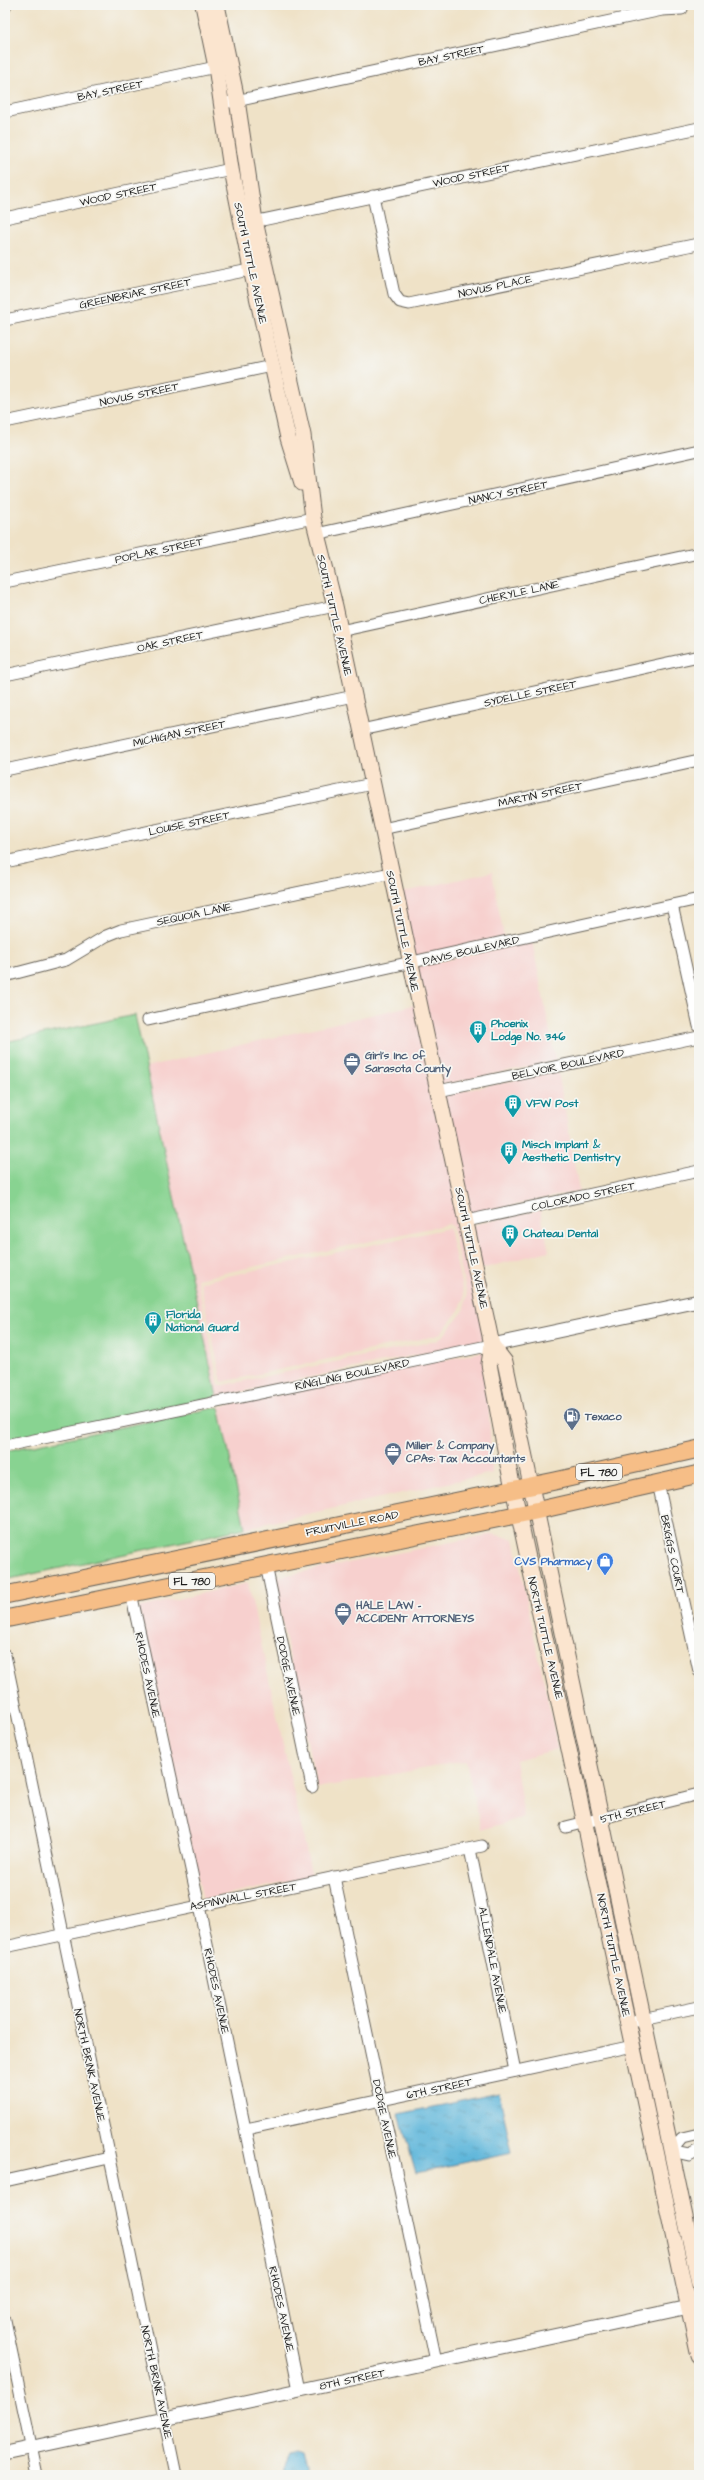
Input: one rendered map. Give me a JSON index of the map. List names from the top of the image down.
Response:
{
  "streets": {
    "main road": [
      "SOUTH TUTTLE AVENUE",
      "FL 780",
      "FRUITVILLE ROAD",
      "NORTH TUTTLE AVENUE"
    ],
    "street": [
      "BAY STREET",
      "WOOD STREET",
      "NOVUS PLACE",
      "GREENBRIAR STREET",
      "NOVUS STREET",
      "NANCY STREET",
      "POPLAR STREET",
      "CHERYLE LANE",
      "OAK STREET",
      "SYDELLE STREET",
      "MICHIGAN STREET",
      "MARTIN STREET",
      "LOUISE STREET",
      "SEQUOIA LANE",
      "DAVIS BOULEVARD",
      "BELVOIR BOULEVARD",
      "COLORADO STREET",
      "RINGLING BOULEVARD",
      "BRIGGS COURT",
      "RHODES AVENUE",
      "DODGE AVENUE",
      "5TH STREET",
      "ASPINWALL STREET",
      "ALLENDALE AVENUE",
      "NORTH BRINK AVENUE",
      "6TH STREET",
      "8TH STREET"
    ]
  },
  "crossings": [
    ["BAY STREET", "SOUTH TUTTLE AVENUE"],
    ["WOOD STREET", "SOUTH TUTTLE AVENUE"],
    ["WOOD STREET", "NOVUS PLACE"],
    ["SOUTH TUTTLE AVENUE", "GREENBRIAR STREET"],
    ["SOUTH TUTTLE AVENUE", "NOVUS STREET"],
    ["SOUTH TUTTLE AVENUE", "NANCY STREET"],
    ["SOUTH TUTTLE AVENUE", "POPLAR STREET"],
    ["SOUTH TUTTLE AVENUE", "CHERYLE LANE"],
    ["SOUTH TUTTLE AVENUE", "OAK STREET"],
    ["SOUTH TUTTLE AVENUE", "SYDELLE STREET"],
    ["SOUTH TUTTLE AVENUE", "MICHIGAN STREET"],
    ["SOUTH TUTTLE AVENUE", "MARTIN STREET"],
    ["SOUTH TUTTLE AVENUE", "LOUISE STREET"],
    ["SOUTH TUTTLE AVENUE", "SEQUOIA LANE"],
    ["SOUTH TUTTLE AVENUE", "DAVIS BOULEVARD"],
    ["SOUTH TUTTLE AVENUE", "BELVOIR BOULEVARD"],
    ["SOUTH TUTTLE AVENUE", "COLORADO STREET"],
    ["SOUTH TUTTLE AVENUE", "RINGLING BOULEVARD"],
    ["SOUTH TUTTLE AVENUE", "NORTH TUTTLE AVENUE"],
    ["RINGLING BOULEVARD", "NORTH TUTTLE AVENUE"],
    ["FL 780", "BRIGGS COURT"],
    ["FL 780", "NORTH TUTTLE AVENUE"],
    ["FL 780", "RHODES AVENUE"],
    ["FL 780", "DODGE AVENUE"],
    ["FRUITVILLE ROAD", "NORTH TUTTLE AVENUE"],
    ["NORTH TUTTLE AVENUE", "5TH STREET"],
    ["NORTH TUTTLE AVENUE", "6TH STREET"],
    ["NORTH TUTTLE AVENUE", "8TH STREET"],
    ["RHODES AVENUE", "ASPINWALL STREET"],
    ["RHODES AVENUE", "6TH STREET"],
    ["RHODES AVENUE", "8TH STREET"],
    ["DODGE AVENUE", "ASPINWALL STREET"],
    ["DODGE AVENUE", "6TH STREET"],
    ["DODGE AVENUE", "8TH STREET"],
    ["ASPINWALL STREET", "ALLENDALE AVENUE"],
    ["ASPINWALL STREET", "NORTH BRINK AVENUE"],
    ["ALLENDALE AVENUE", "6TH STREET"],
    ["NORTH BRINK AVENUE", "8TH STREET"]
  ],
  "places": {
    "building": [
      "Phoenix Lodge No. 346",
      "VFW Post",
      "Misch Implant & Aesthetic Dentistry",
      "Chateau Dental",
      "Florida National Guard"
    ],
    "office": ["Girl's Inc of Sarasota County", "Miller & Company CPAs: Tax Accountants", "HALE LAW - ACCIDENT ATTORNEYS"],
    "fuel station": ["Texaco"],
    "shop": ["CVS Pharmacy"]
  }
}
